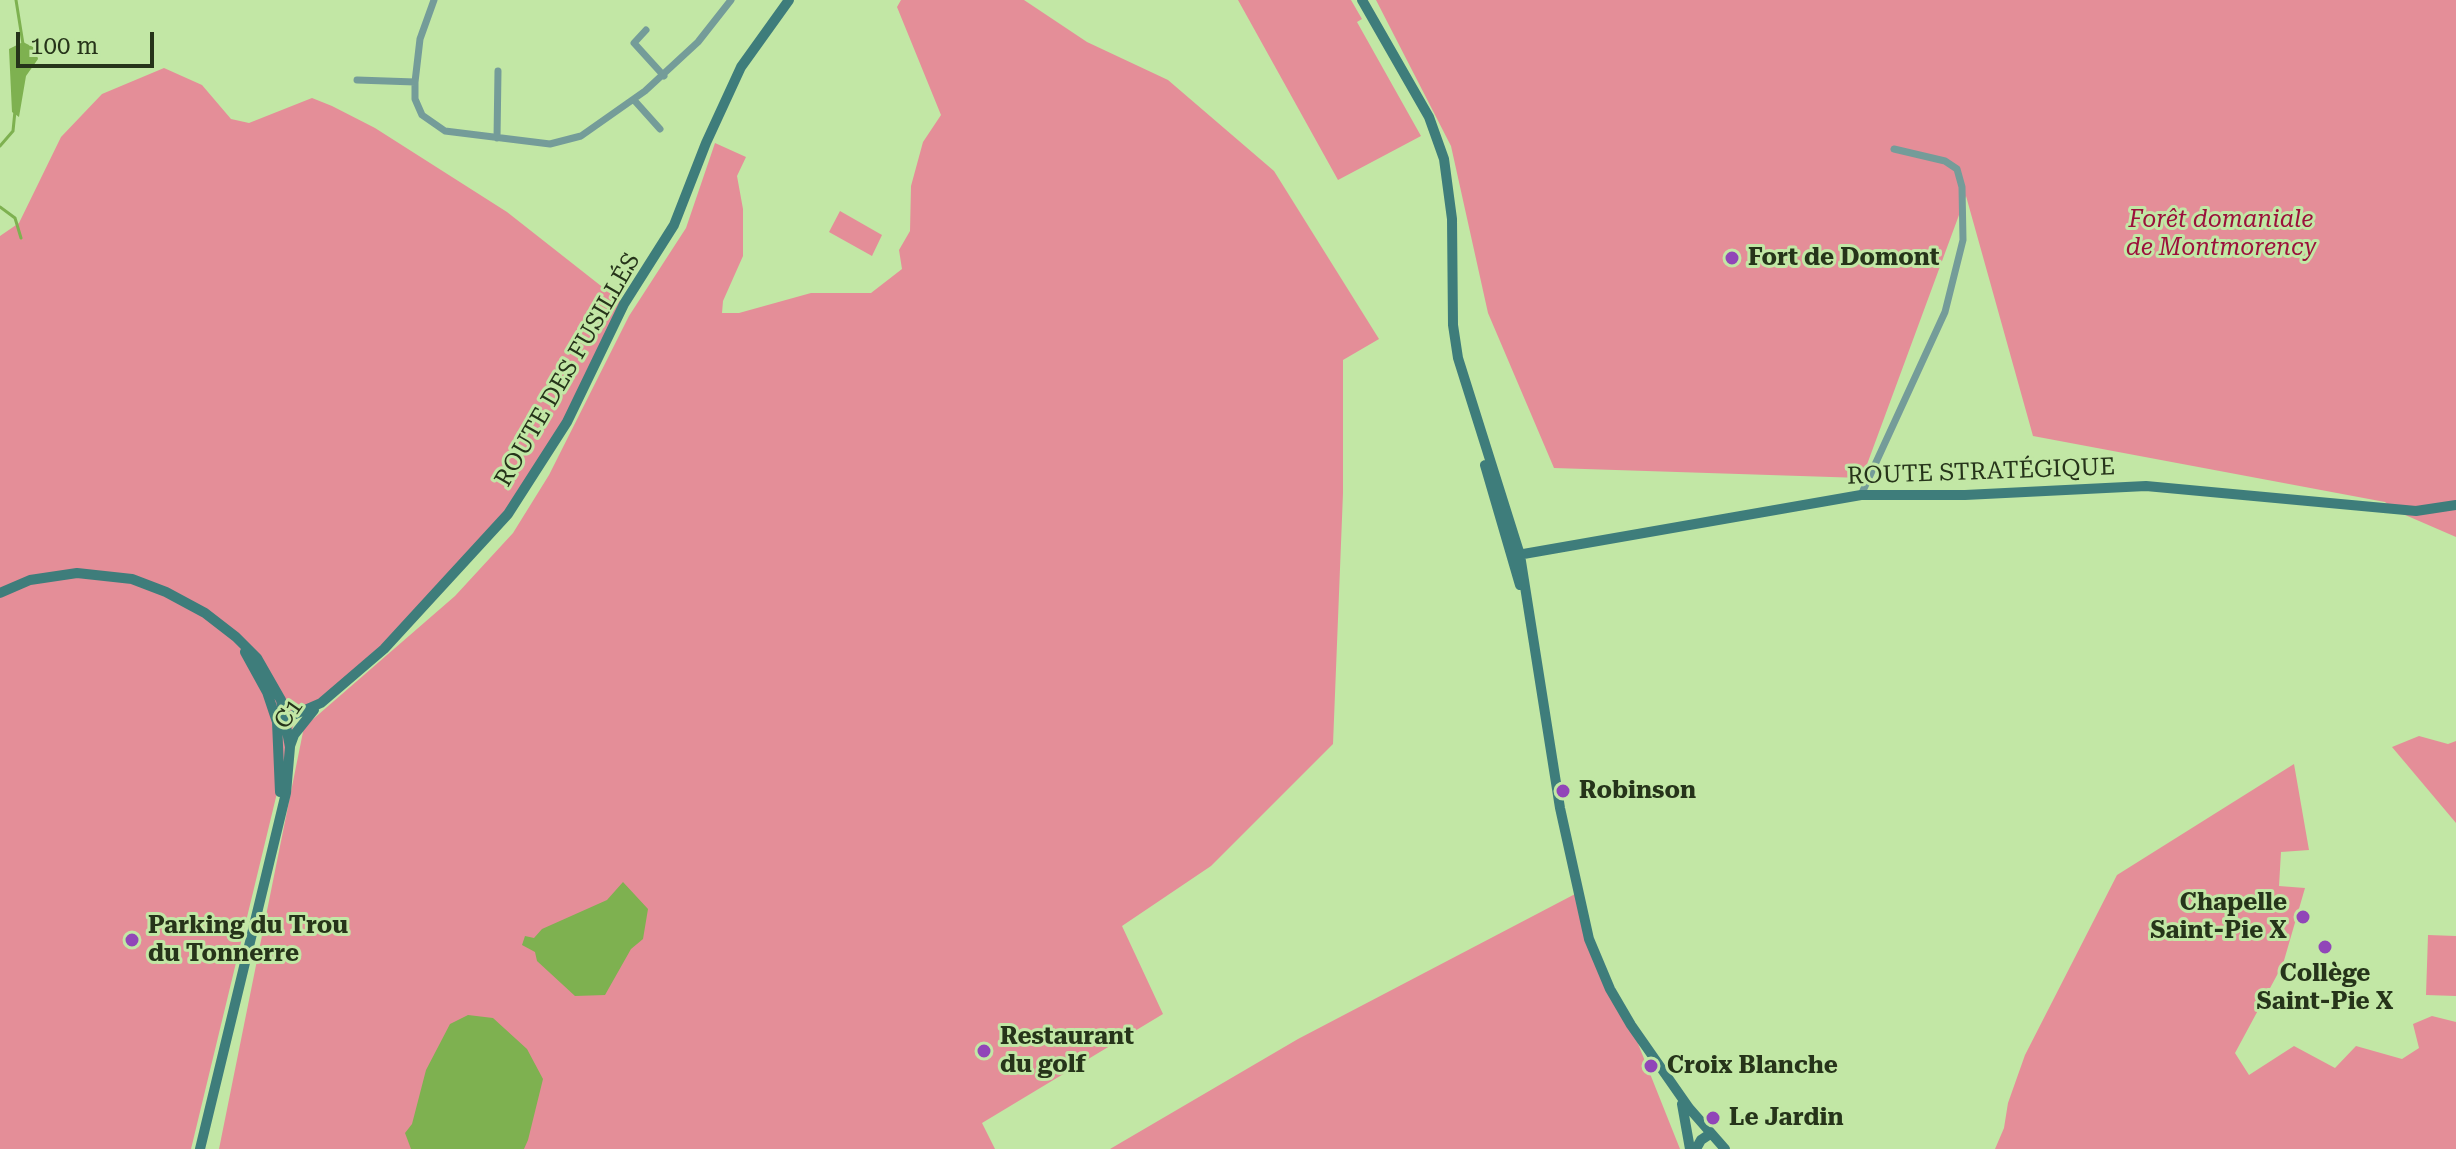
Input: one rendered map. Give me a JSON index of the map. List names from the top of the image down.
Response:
{
  "streets": {
    "main road": ["ROUTE DES FUSILLÉS", "ROUTE STRATÉGIQUE", "C1"]
  },
  "crossings": [
    ["ROUTE DES FUSILLÉS", "C1"]
  ],
  "parks": ["Forêt domaniale de Montmorency"],
  "places": [
    "Fort de Domont",
    "Robinson",
    "Chapelle Saint-Pie X",
    "Parking du Trou du Tonnerre",
    "Collège Saint-Pie X",
    "Restaurant du golf",
    "Croix Blanche",
    "Le Jardin"
  ],
  "scale_bar": "100 m"
}
